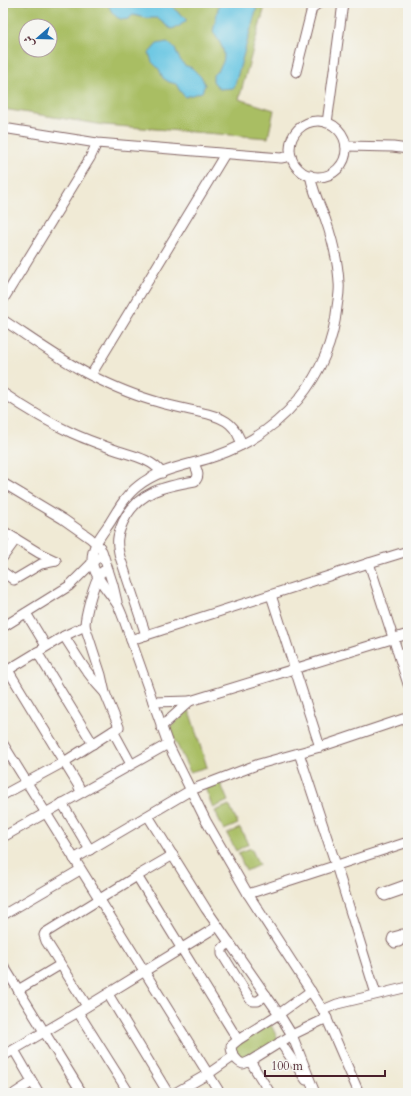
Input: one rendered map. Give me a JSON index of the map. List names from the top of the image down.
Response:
{
  "scale_bar": "100 m",
  "north": "left"
}
